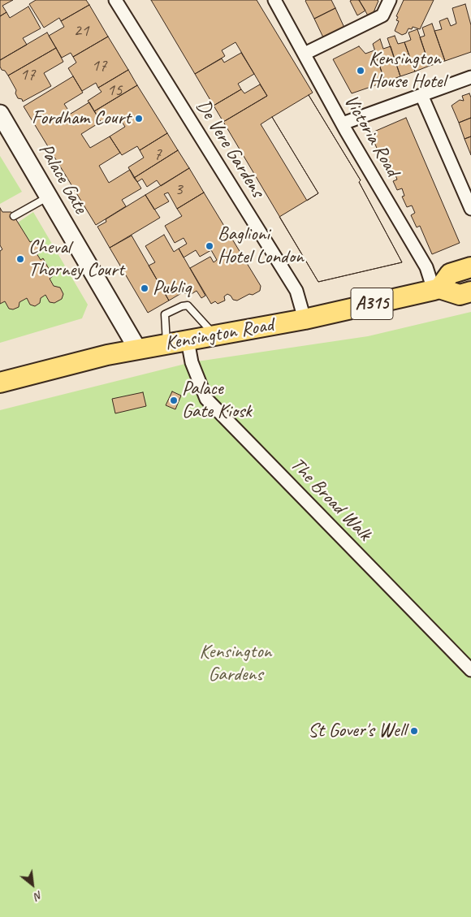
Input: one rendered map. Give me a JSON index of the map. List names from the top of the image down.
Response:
{
  "streets": {
    "main road": ["Palace Gate", "A315", "Kensington Road"],
    "street": ["Victoria Road", "De Vere Gardens", "The Broad Walk"]
  },
  "crossings": [
    ["Victoria Road", "Kensington Road"],
    ["De Vere Gardens", "Kensington Road"],
    ["Palace Gate", "Kensington Road"],
    ["Kensington Road", "The Broad Walk"]
  ],
  "parks": ["Kensington Gardens"],
  "places": [
    "Kensington House Hotel",
    "Fordham Court",
    "Baglioni Hotel London",
    "Cheval Thorney Court",
    "Publiq",
    "Palace Gate Kiosk",
    "St Gover's Well"
  ],
  "house_numbers": [
    "21",
    "17",
    "17",
    "15",
    "7",
    "3"
  ],
  "north": "bottom right"
}
